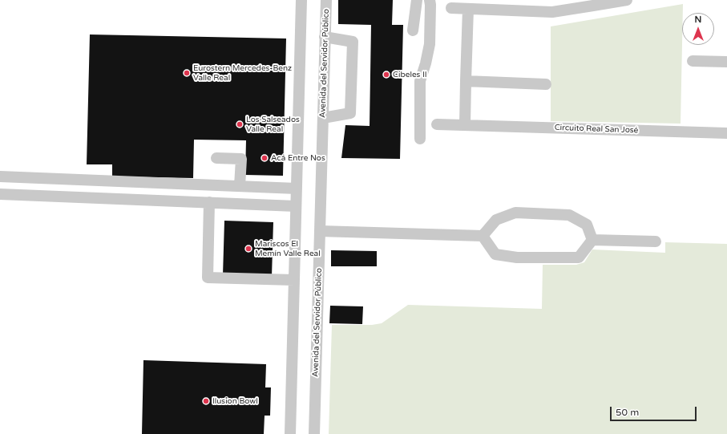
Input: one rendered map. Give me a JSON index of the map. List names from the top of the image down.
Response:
{
  "streets": {
    "street": ["Avenida del Servidor Público", "Circuito Real San José"]
  },
  "places": [
    "Eurostern Mercedes-Benz Valle Real",
    "Cibeles II",
    "Los Salseados Valle Real",
    "Acá Entre Nos",
    "Mariscos El Memín Valle Real",
    "Ilusion Bowl"
  ],
  "scale_bar": "50 m",
  "north": "top"
}
